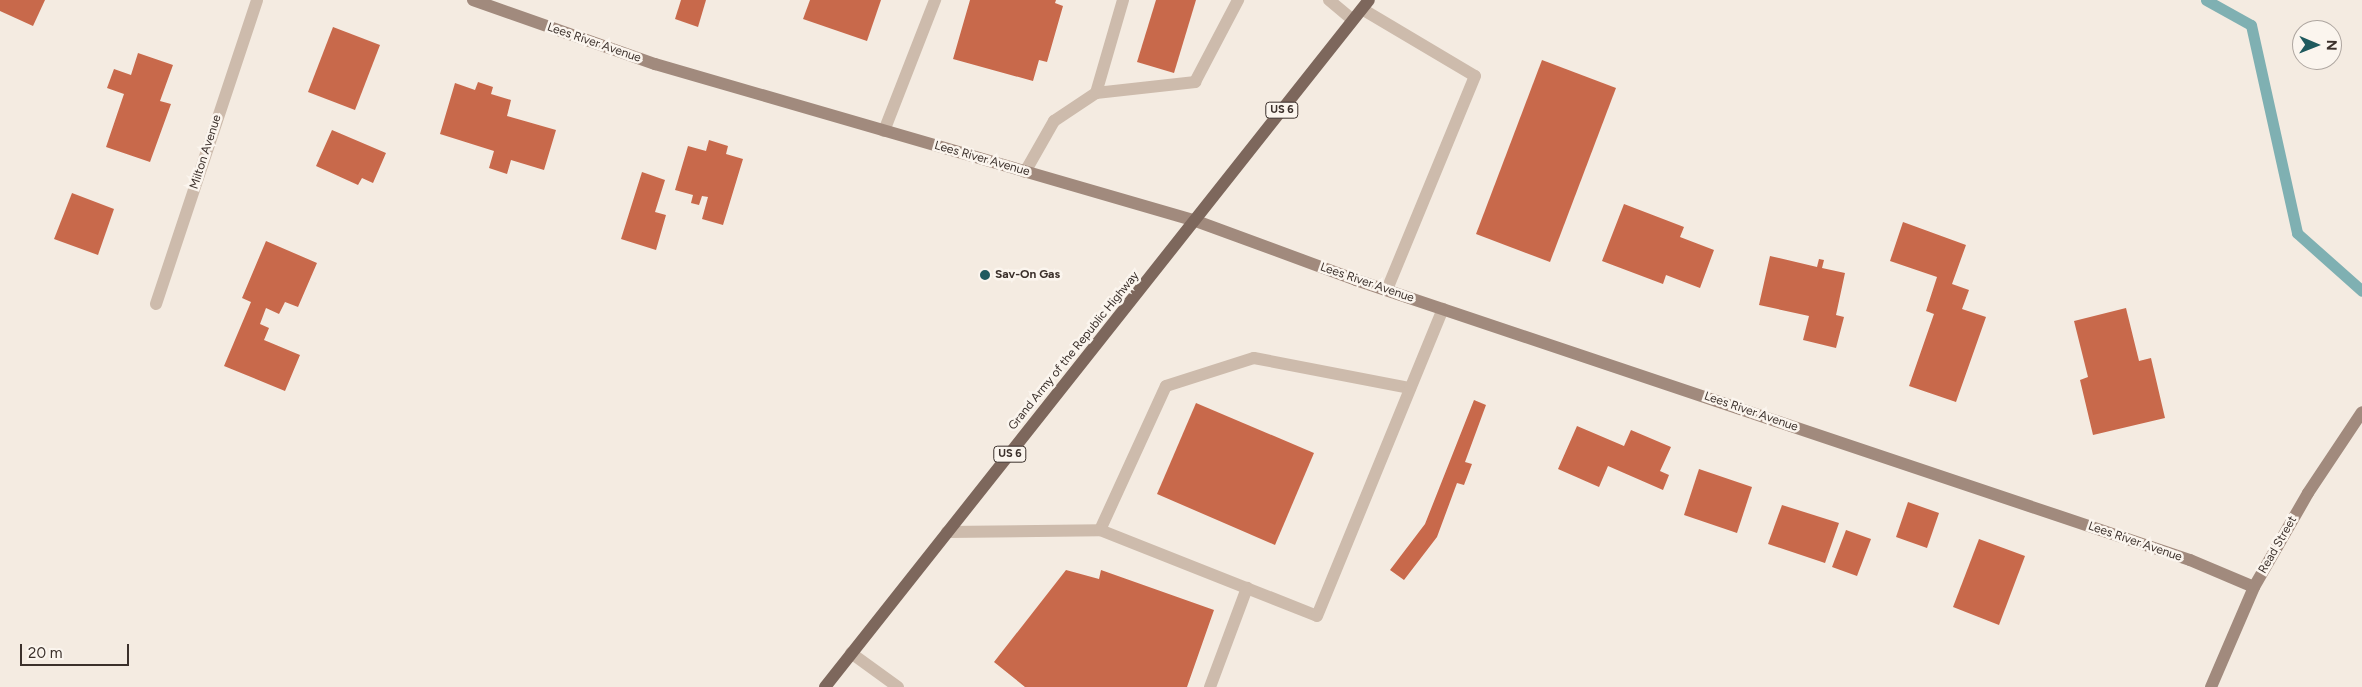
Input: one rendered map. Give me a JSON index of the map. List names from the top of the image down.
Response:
{
  "streets": {
    "main road": [
      "Lees River Avenue",
      "US 6",
      "Grand Army of the Republic Highway",
      "Read Street"
    ],
    "street": ["Milton Avenue"]
  },
  "crossings": [
    ["Lees River Avenue", "US 6"],
    ["Lees River Avenue", "Grand Army of the Republic Highway"],
    ["Lees River Avenue", "Read Street"],
    ["US 6", "Grand Army of the Republic Highway"]
  ],
  "places": ["Sav-On Gas"],
  "scale_bar": "20 m",
  "north": "right"
}
